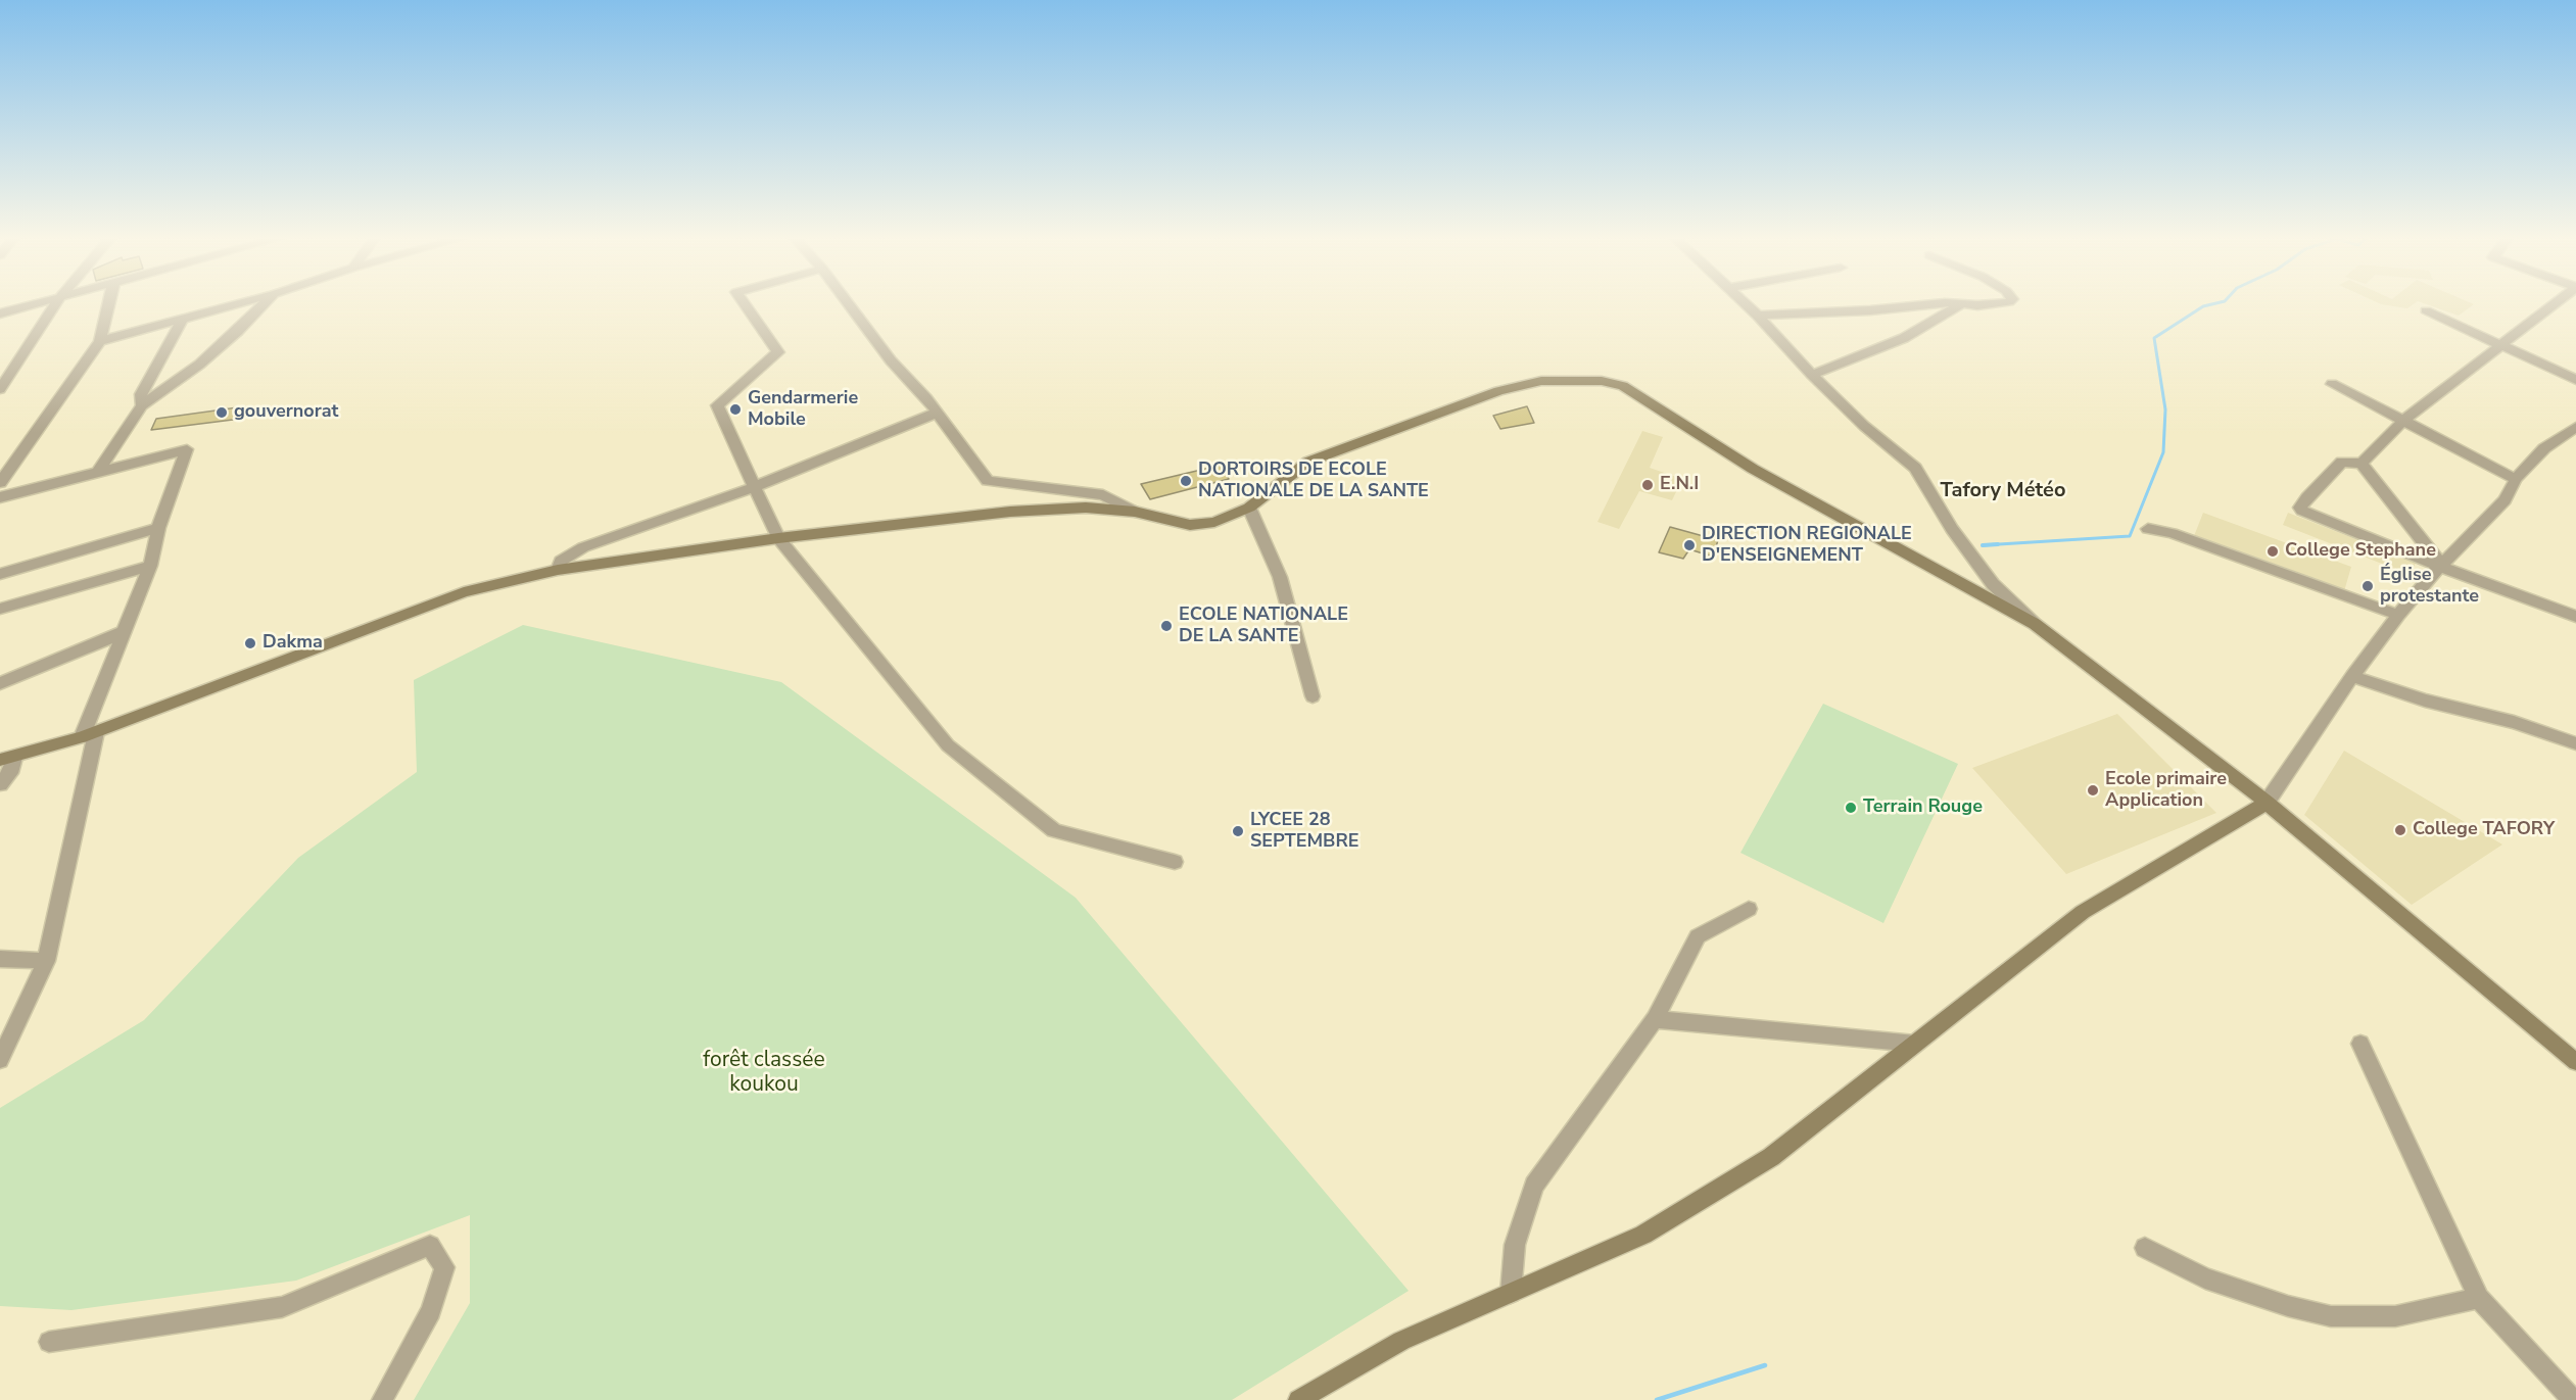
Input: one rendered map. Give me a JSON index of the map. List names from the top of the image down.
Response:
{
  "districts": ["Tafory Météo"],
  "parks": ["forêt classée koukou"],
  "places": [
    "Gendarmerie Mobile",
    "gouvernorat",
    "DORTOIRS DE ECOLE NATIONALE DE LA SANTE",
    "E.N.I",
    "DIRECTION REGIONALE D'ENSEIGNEMENT",
    "College Stephane",
    "Église protestante",
    "ECOLE NATIONALE DE LA SANTE",
    "Dakma",
    "Ecole primaire Application",
    "Terrain Rouge",
    "College TAFORY",
    "LYCEE 28 SEPTEMBRE"
  ]
}
